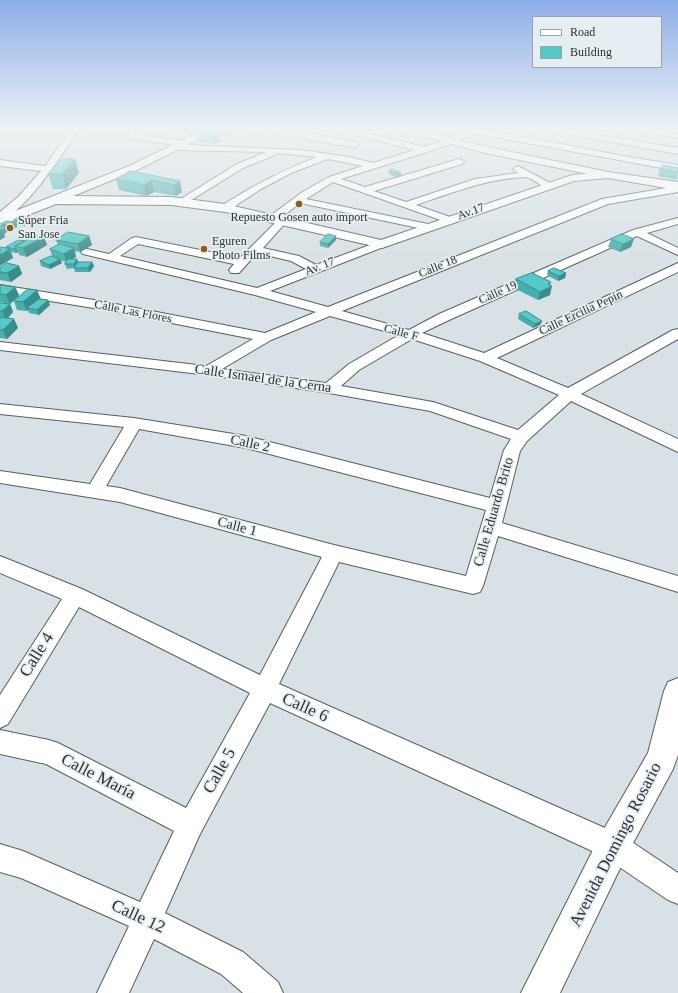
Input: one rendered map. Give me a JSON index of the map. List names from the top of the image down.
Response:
{
  "streets": {
    "main road": ["Av.17", "Avenida Domingo Rosario"],
    "street": [
      "Av. 17",
      "Calle 18",
      "Calle 19",
      "Calle Las Flores",
      "Calle Ercilia Pepín",
      "Calle F",
      "Calle Ismael de la Cerna",
      "Calle 2",
      "Calle Eduardo Brito",
      "Calle 1",
      "Calle 4",
      "Calle 6",
      "Calle 5",
      "Calle María",
      "Calle 12"
    ]
  },
  "crossings": [
    ["Av.17", "Av. 17"],
    ["Av. 17", "Calle F"],
    ["Calle 18", "Calle Las Flores"],
    ["Calle 18", "Calle F"],
    ["Calle 18", "Calle Ismael de la Cerna"],
    ["Calle 19", "Calle F"],
    ["Calle 19", "Calle Ismael de la Cerna"],
    ["Calle Ercilia Pepín", "Calle F"],
    ["Calle F", "Calle Eduardo Brito"],
    ["Calle Ismael de la Cerna", "Calle Eduardo Brito"],
    ["Calle 2", "Calle Eduardo Brito"],
    ["Calle Eduardo Brito", "Calle 1"],
    ["Calle 1", "Calle 5"],
    ["Calle 4", "Calle 6"],
    ["Calle 6", "Calle 5"],
    ["Calle 6", "Avenida Domingo Rosario"],
    ["Calle 5", "Calle María"],
    ["Calle 5", "Calle 12"]
  ],
  "places": ["Repuesto Gosen auto import", "Súper Fria San Jose", "Eguren Photo Films"],
  "legend": ["Road", "Building"]
}
